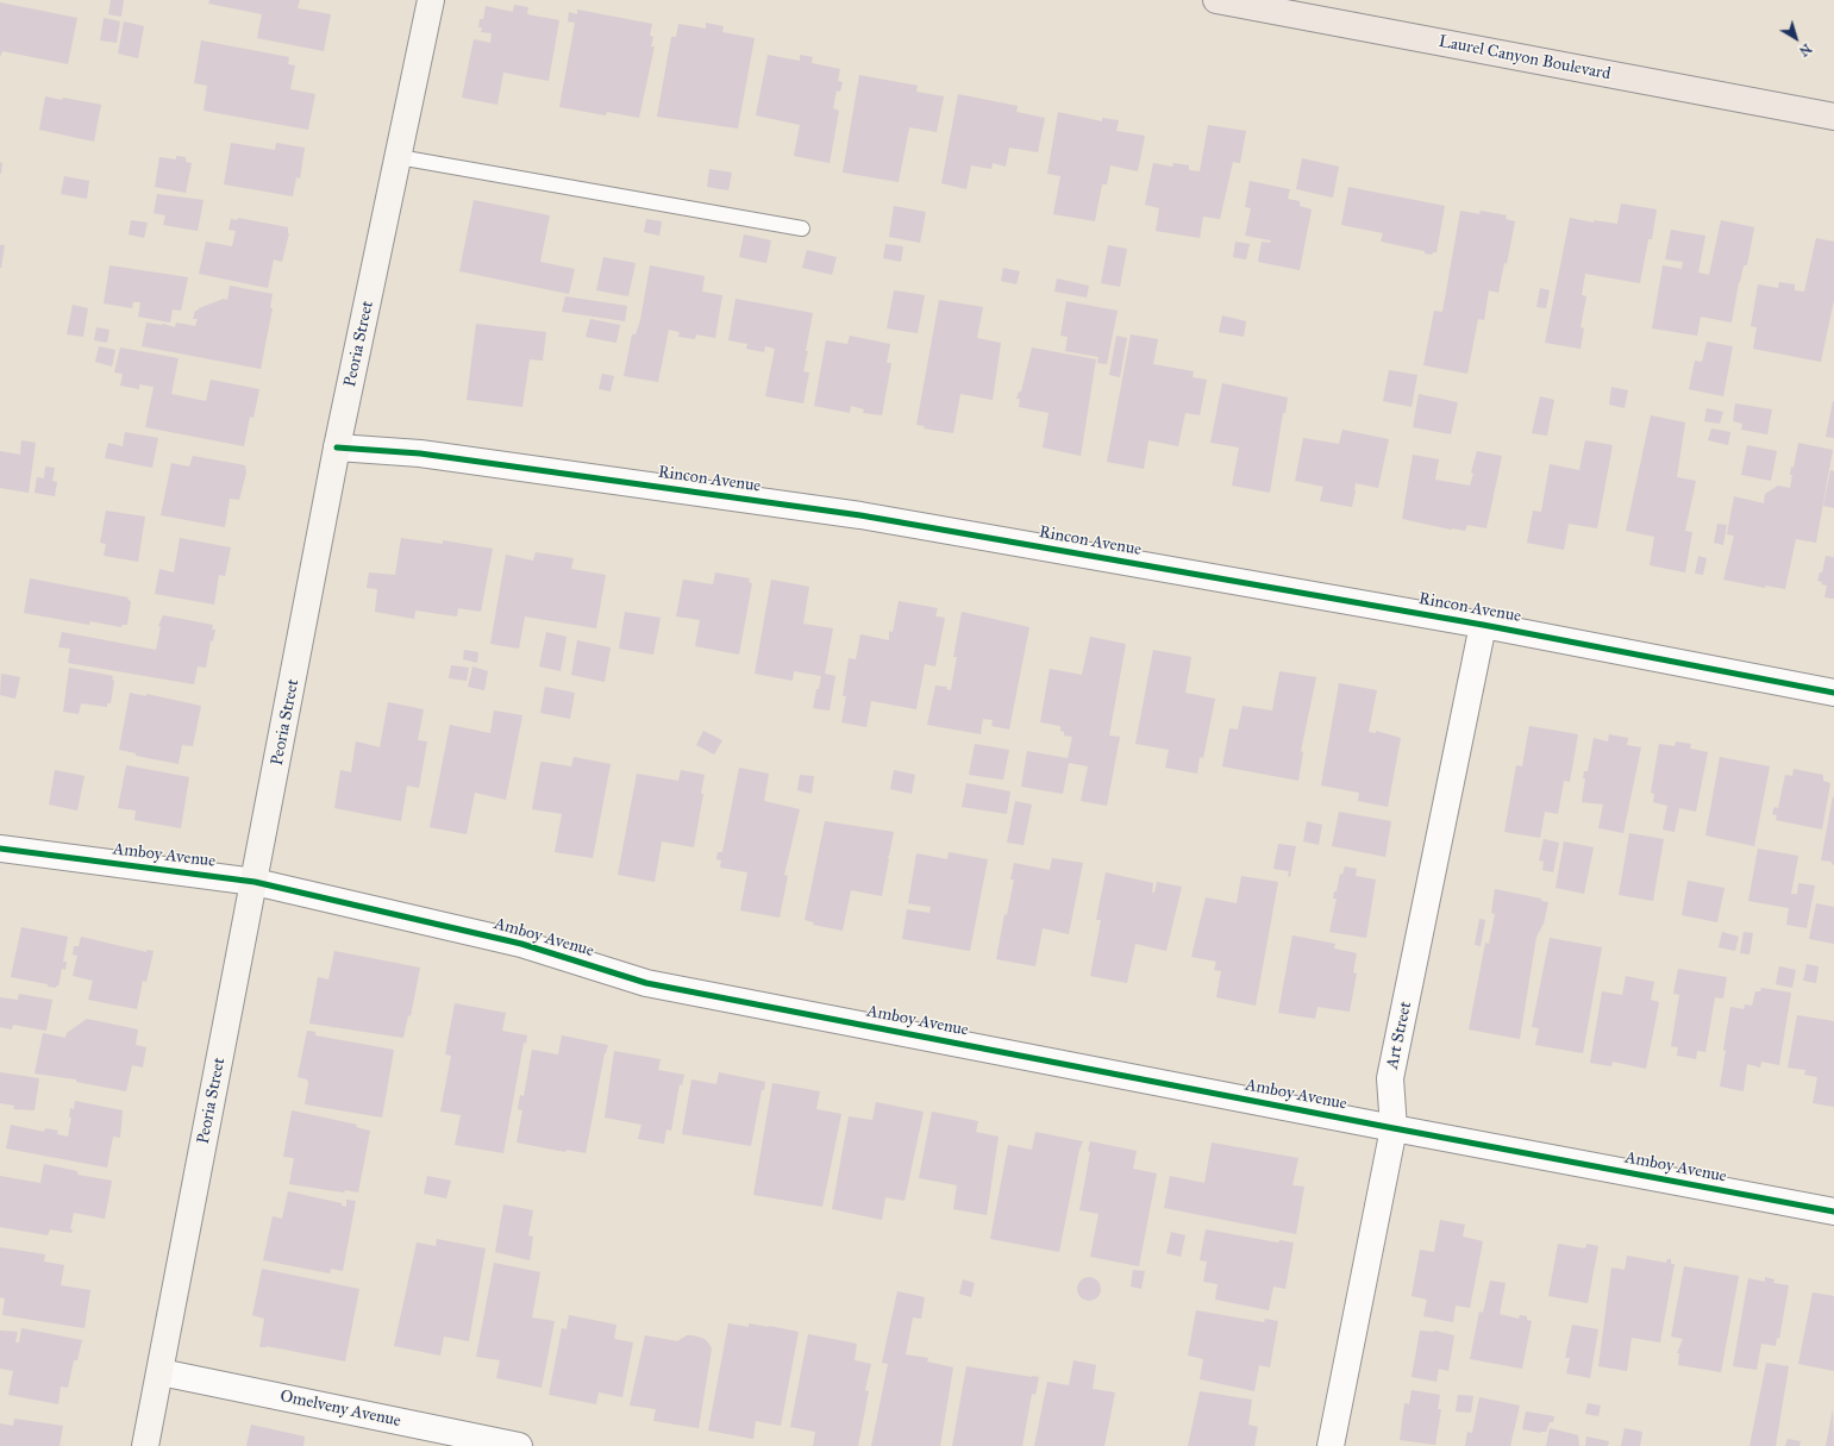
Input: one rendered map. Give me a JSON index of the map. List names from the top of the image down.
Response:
{
  "streets": {
    "main road": ["Laurel Canyon Boulevard"],
    "street": [
      "Peoria Street",
      "Rincon Avenue",
      "Amboy Avenue",
      "Art Street",
      "Omelveny Avenue"
    ]
  },
  "crossings": [
    ["Peoria Street", "Rincon Avenue"],
    ["Peoria Street", "Amboy Avenue"],
    ["Peoria Street", "Omelveny Avenue"],
    ["Rincon Avenue", "Art Street"],
    ["Amboy Avenue", "Art Street"]
  ],
  "north": "bottom right"
}
